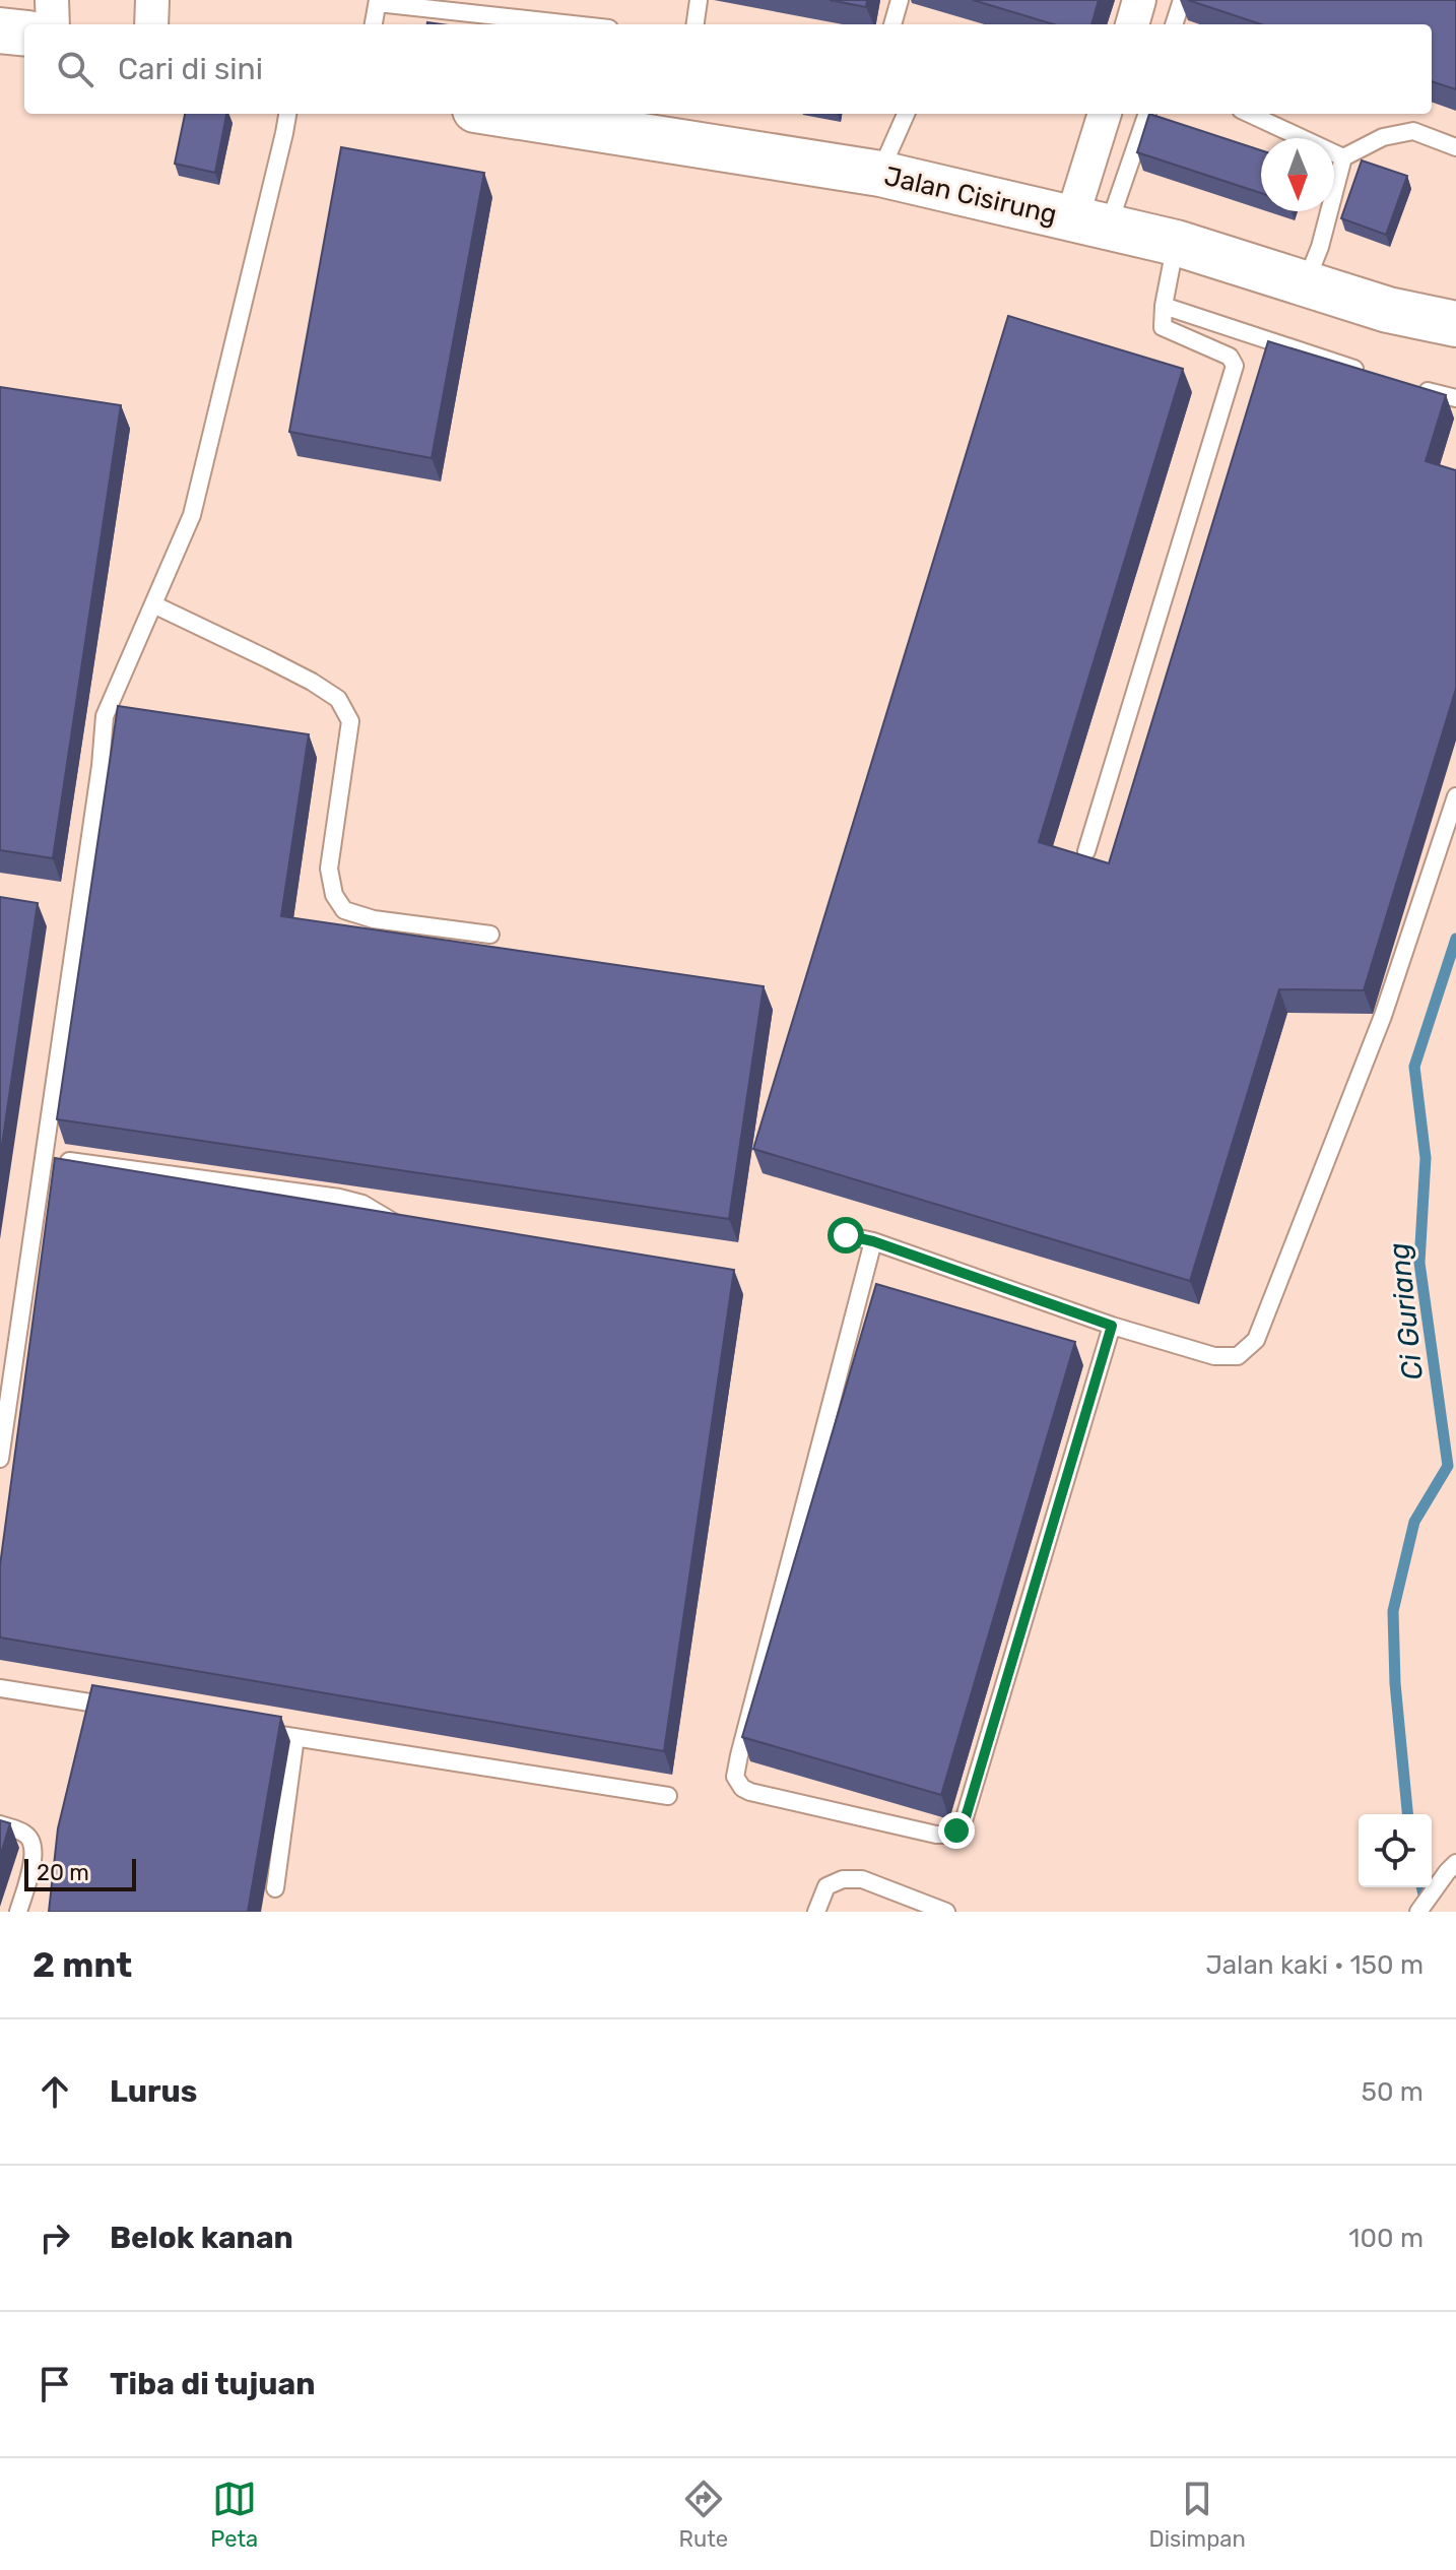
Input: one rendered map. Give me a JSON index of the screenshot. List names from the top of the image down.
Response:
{
  "streets": {
    "main road": ["Jalan Cisirung"]
  },
  "water": ["Ci Guriang"],
  "scale_bar": "20 m",
  "north": "bottom",
  "page": {
    "search": "Cari di sini",
    "scale": "20 m",
    "heading": ["2 mnt", "Jalan kaki · 150 m"],
    "list": [
      ["Lurus", "50 m"],
      ["Belok kanan", "100 m"],
      "Tiba di tujuan"
    ],
    "nav": ["Peta", "Rute", "Disimpan"]
  }
}
